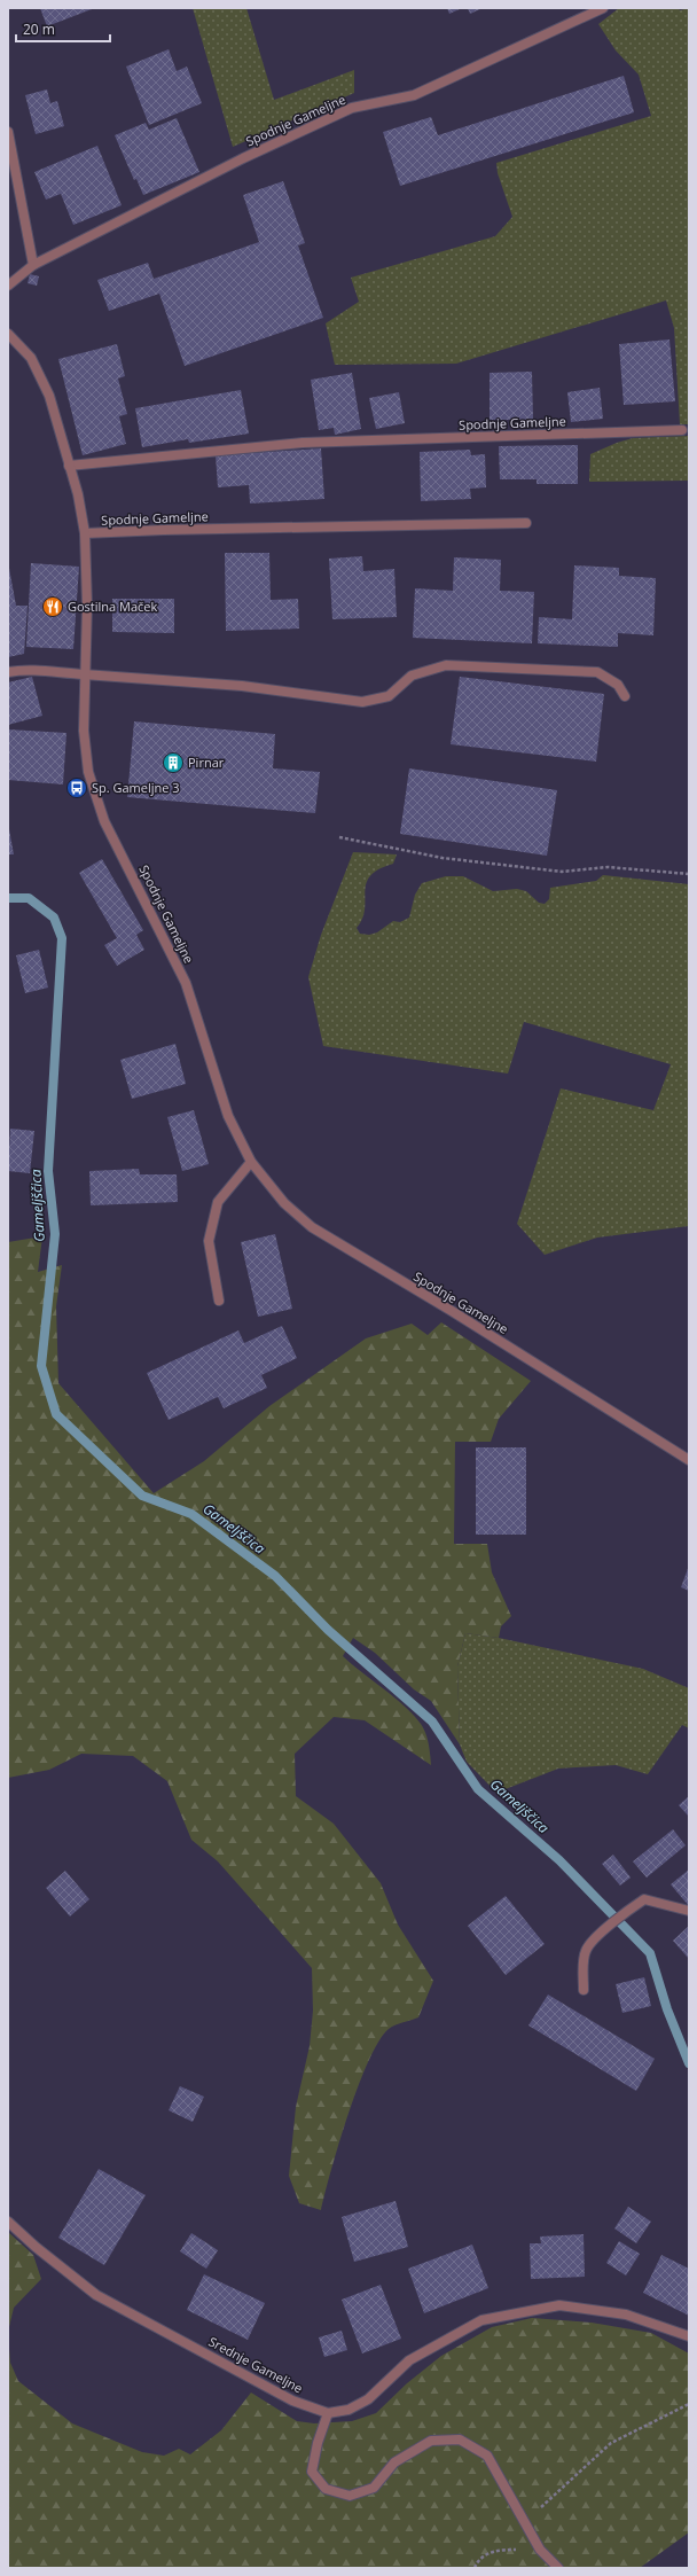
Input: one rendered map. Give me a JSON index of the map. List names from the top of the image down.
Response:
{
  "streets": {
    "street": ["Spodnje Gameljne", "Srednje Gameljne"]
  },
  "water": ["Gameljščica"],
  "places": {
    "restaurant": ["Gostilna Maček"],
    "building": ["Pirnar"],
    "bus stop": ["Sp. Gameljne 3"]
  },
  "scale_bar": "20 m"
}
